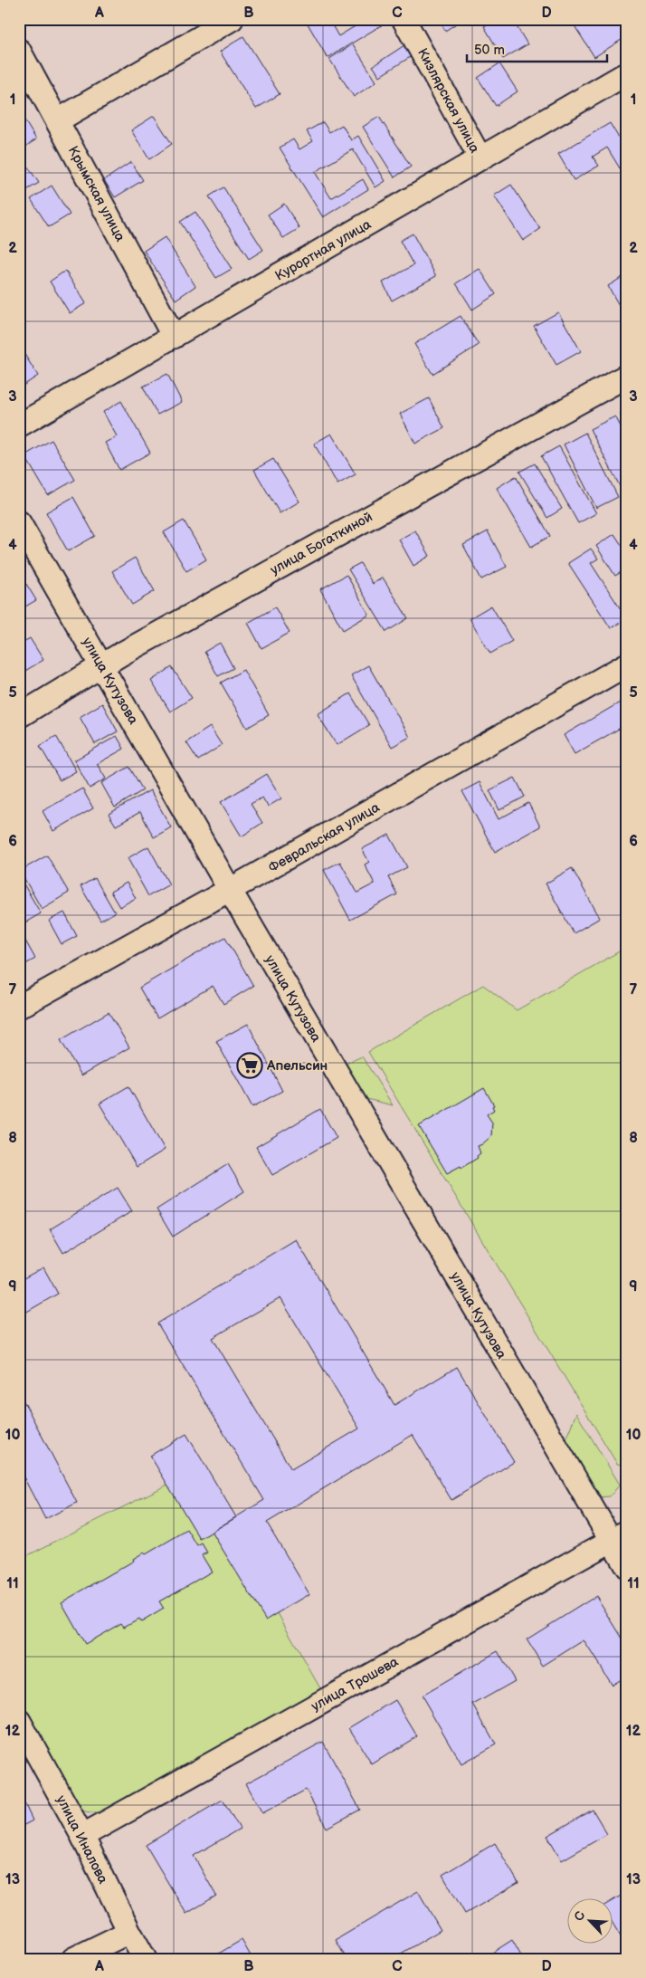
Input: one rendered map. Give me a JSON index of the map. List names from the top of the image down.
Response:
{
  "streets": {
    "street": [
      "Кизлярская улица",
      "Крымская улица",
      "Курортная улица",
      "улица Богаткиной",
      "улица Кутузова",
      "Февральская улица",
      "улица Трошева",
      "улица Иналова"
    ]
  },
  "crossings": [
    ["Кизлярская улица", "Курортная улица"],
    ["Крымская улица", "Курортная улица"],
    ["улица Богаткиной", "улица Кутузова"],
    ["улица Кутузова", "Февральская улица"],
    ["улица Кутузова", "улица Трошева"],
    ["улица Трошева", "улица Иналова"]
  ],
  "places": {
    "supermarket": ["Апельсин"]
  },
  "scale_bar": "50 m",
  "north": "top left",
  "grid": {
    "columns": [
      "A",
      "B",
      "C",
      "D"
    ],
    "rows": [
      "1",
      "2",
      "3",
      "4",
      "5",
      "6",
      "7",
      "8",
      "9",
      "10",
      "11",
      "12",
      "13"
    ]
  }
}
